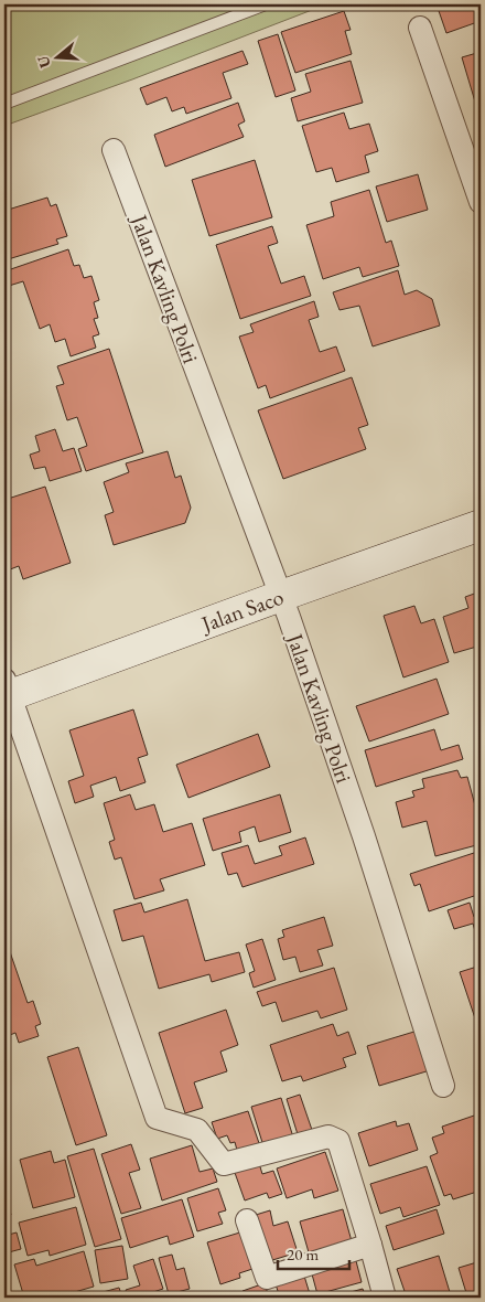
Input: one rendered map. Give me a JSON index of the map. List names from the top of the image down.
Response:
{
  "streets": {
    "main road": ["Jalan Saco"],
    "street": ["Jalan Kavling Polri"]
  },
  "crossings": [
    ["Jalan Kavling Polri", "Jalan Saco"]
  ],
  "scale_bar": "20 m",
  "north": "left"
}
